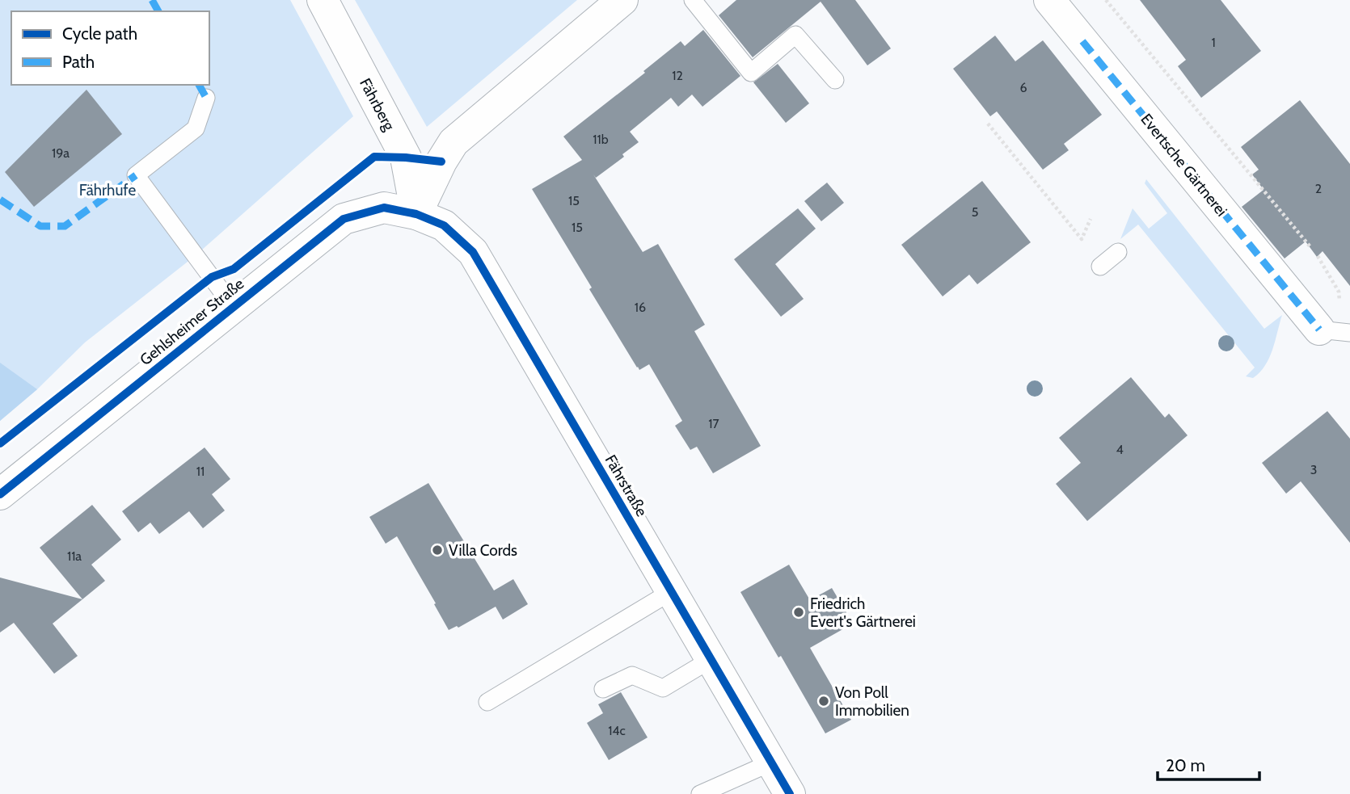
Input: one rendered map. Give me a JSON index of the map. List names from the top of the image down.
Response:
{
  "streets": {
    "street": [
      "Fährberg",
      "Evertsche Gärtnerei",
      "Gehlsheimer Straße",
      "Fährstraße"
    ]
  },
  "crossings": [
    ["Fährberg", "Gehlsheimer Straße"],
    ["Fährberg", "Fährstraße"],
    ["Gehlsheimer Straße", "Fährstraße"]
  ],
  "parks": ["Fährhufe"],
  "places": ["Villa Cords", "Friedrich Evert's Gärtnerei", "Von Poll Immobilien"],
  "house_numbers": [
    "1",
    "12",
    "6",
    "11b",
    "19a",
    "2",
    "15",
    "5",
    "15",
    "16",
    "17",
    "4",
    "3",
    "11",
    "11a",
    "14c"
  ],
  "legend": ["Cycle path", "Path"],
  "scale_bar": "20 m"
}
